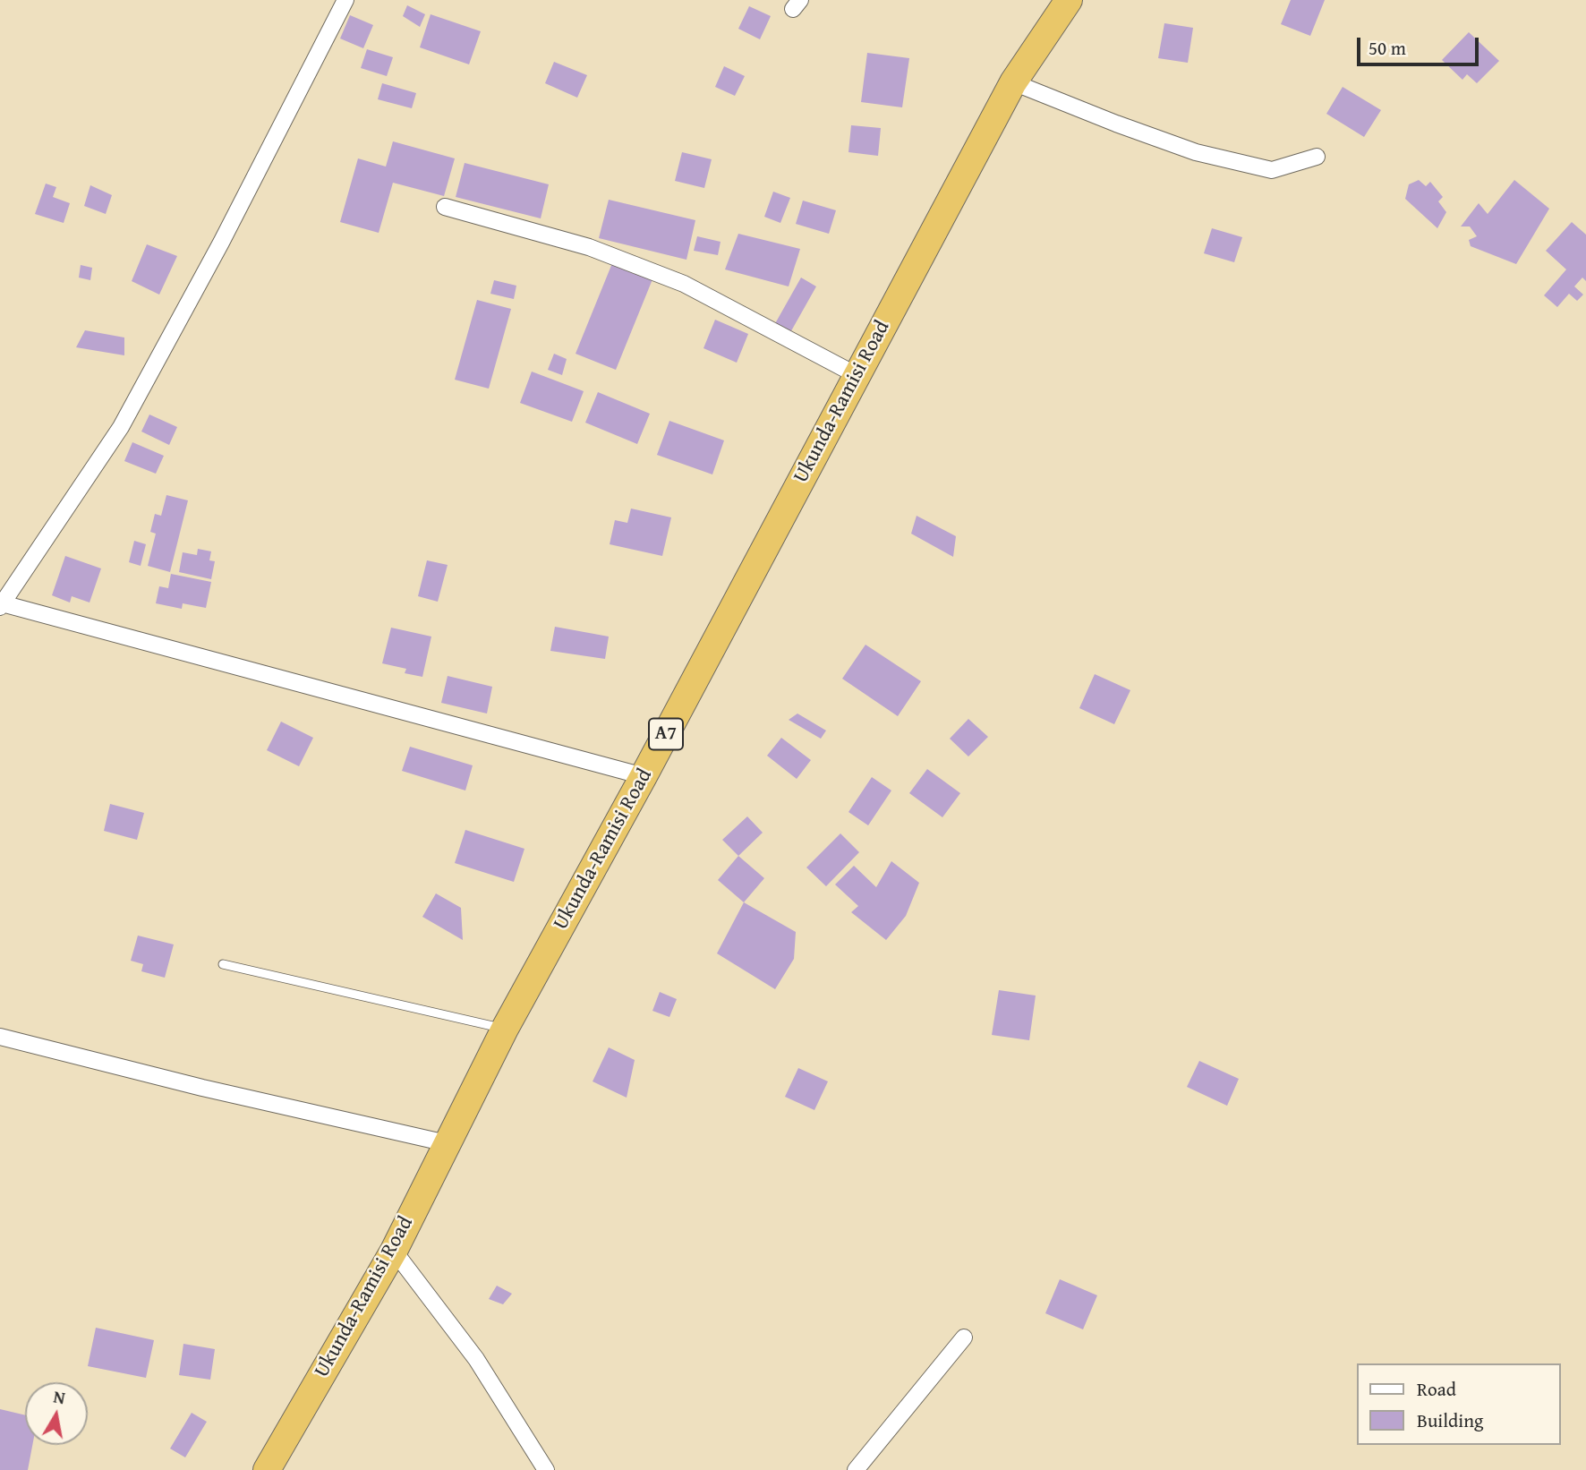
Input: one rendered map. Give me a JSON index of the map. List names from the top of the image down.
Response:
{
  "streets": {
    "highway": ["Ukunda-Ramisi Road", "A7"]
  },
  "legend": ["Road", "Building"],
  "scale_bar": "50 m",
  "north": "top"
}
